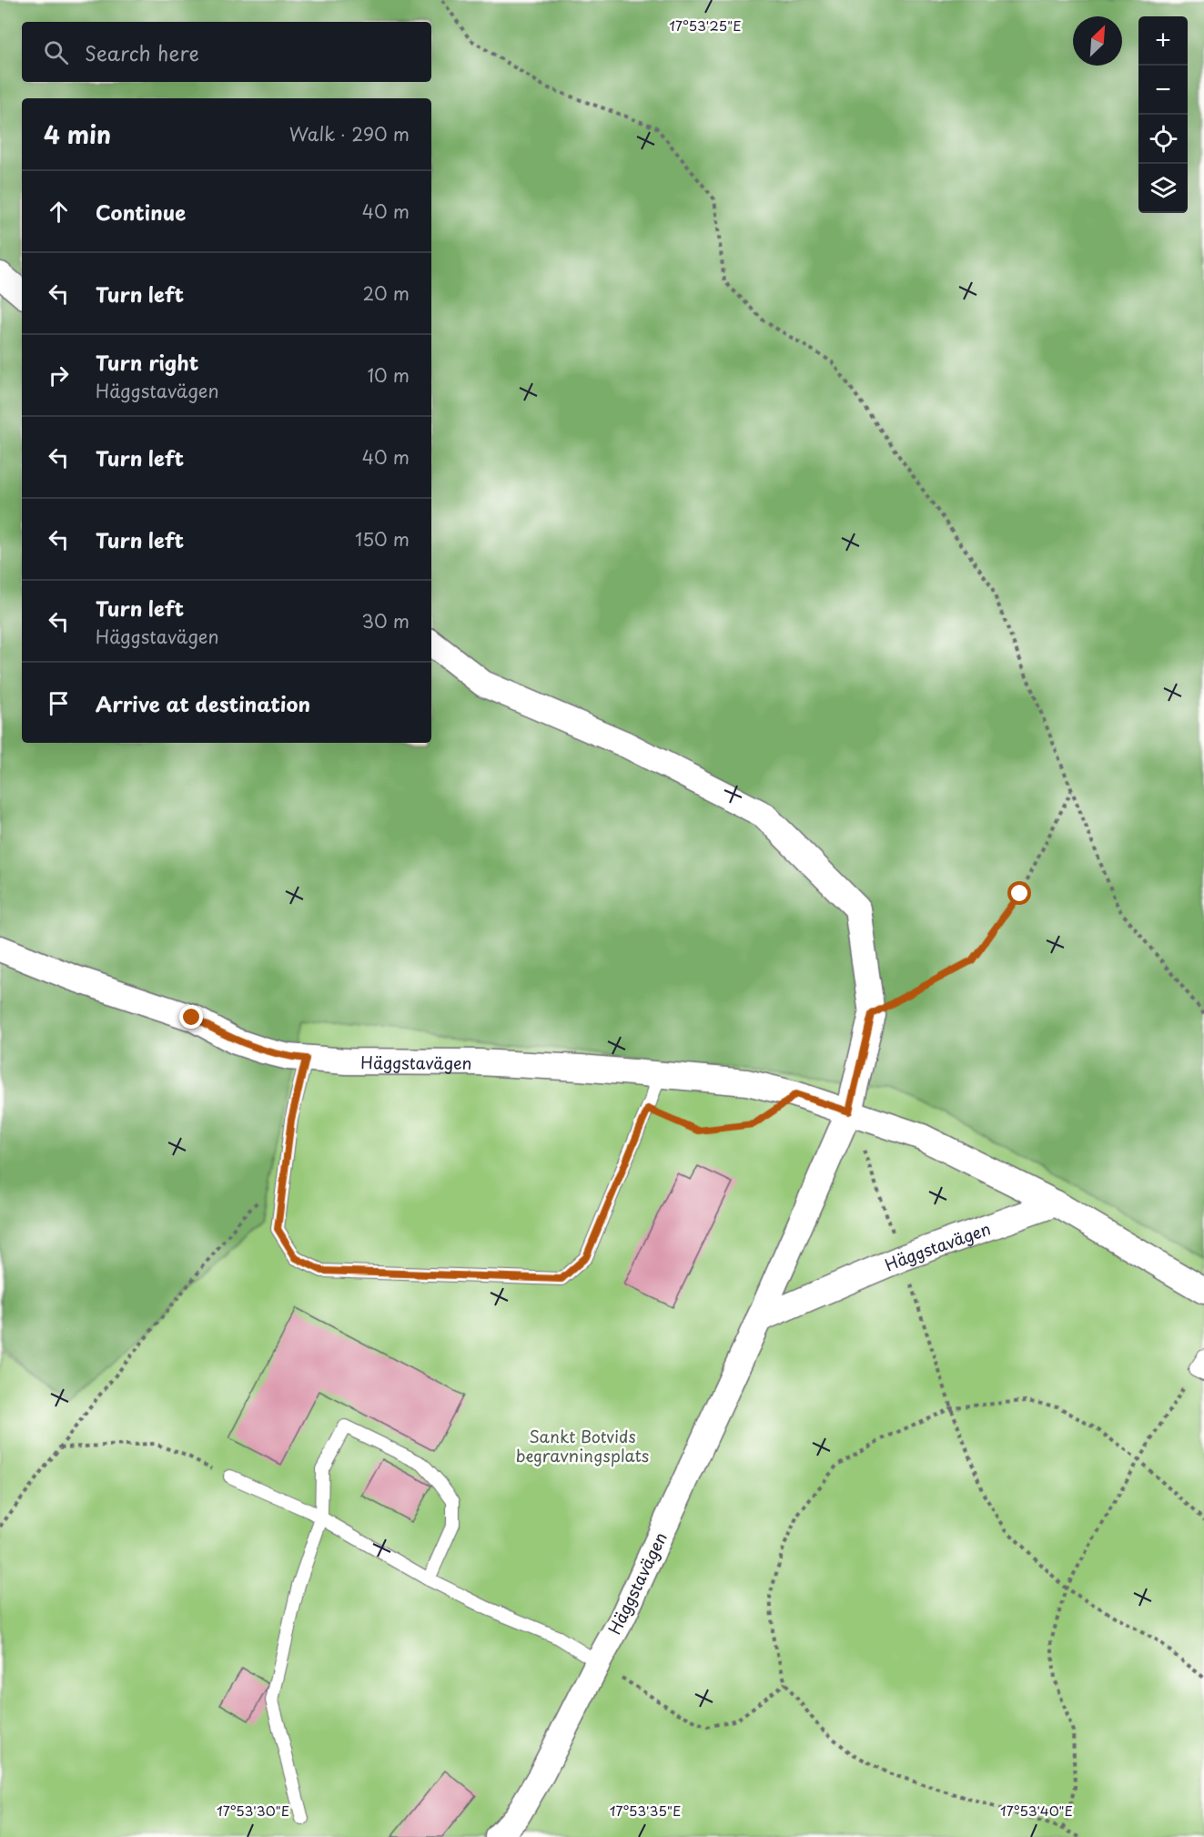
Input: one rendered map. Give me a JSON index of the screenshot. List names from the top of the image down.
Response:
{
  "streets": {
    "street": ["Häggstavägen"]
  },
  "parks": ["Sankt Botvids begravningsplats"],
  "north": "top right",
  "page": {
    "map_buttons": ["+", "−"],
    "search": "Search here",
    "heading": ["4 min", "Walk · 290 m"],
    "list": [
      ["Continue", "40 m"],
      ["Turn left", "20 m"],
      ["Turn right", "Häggstavägen", "10 m"],
      ["Turn left", "40 m"],
      ["Turn left", "150 m"],
      ["Turn left", "Häggstavägen", "30 m"],
      "Arrive at destination"
    ]
  },
  "coordinates": [
    "17°53'25\"E",
    "17°53'30\"E",
    "17°53'35\"E",
    "17°53'40\"E"
  ]
}
